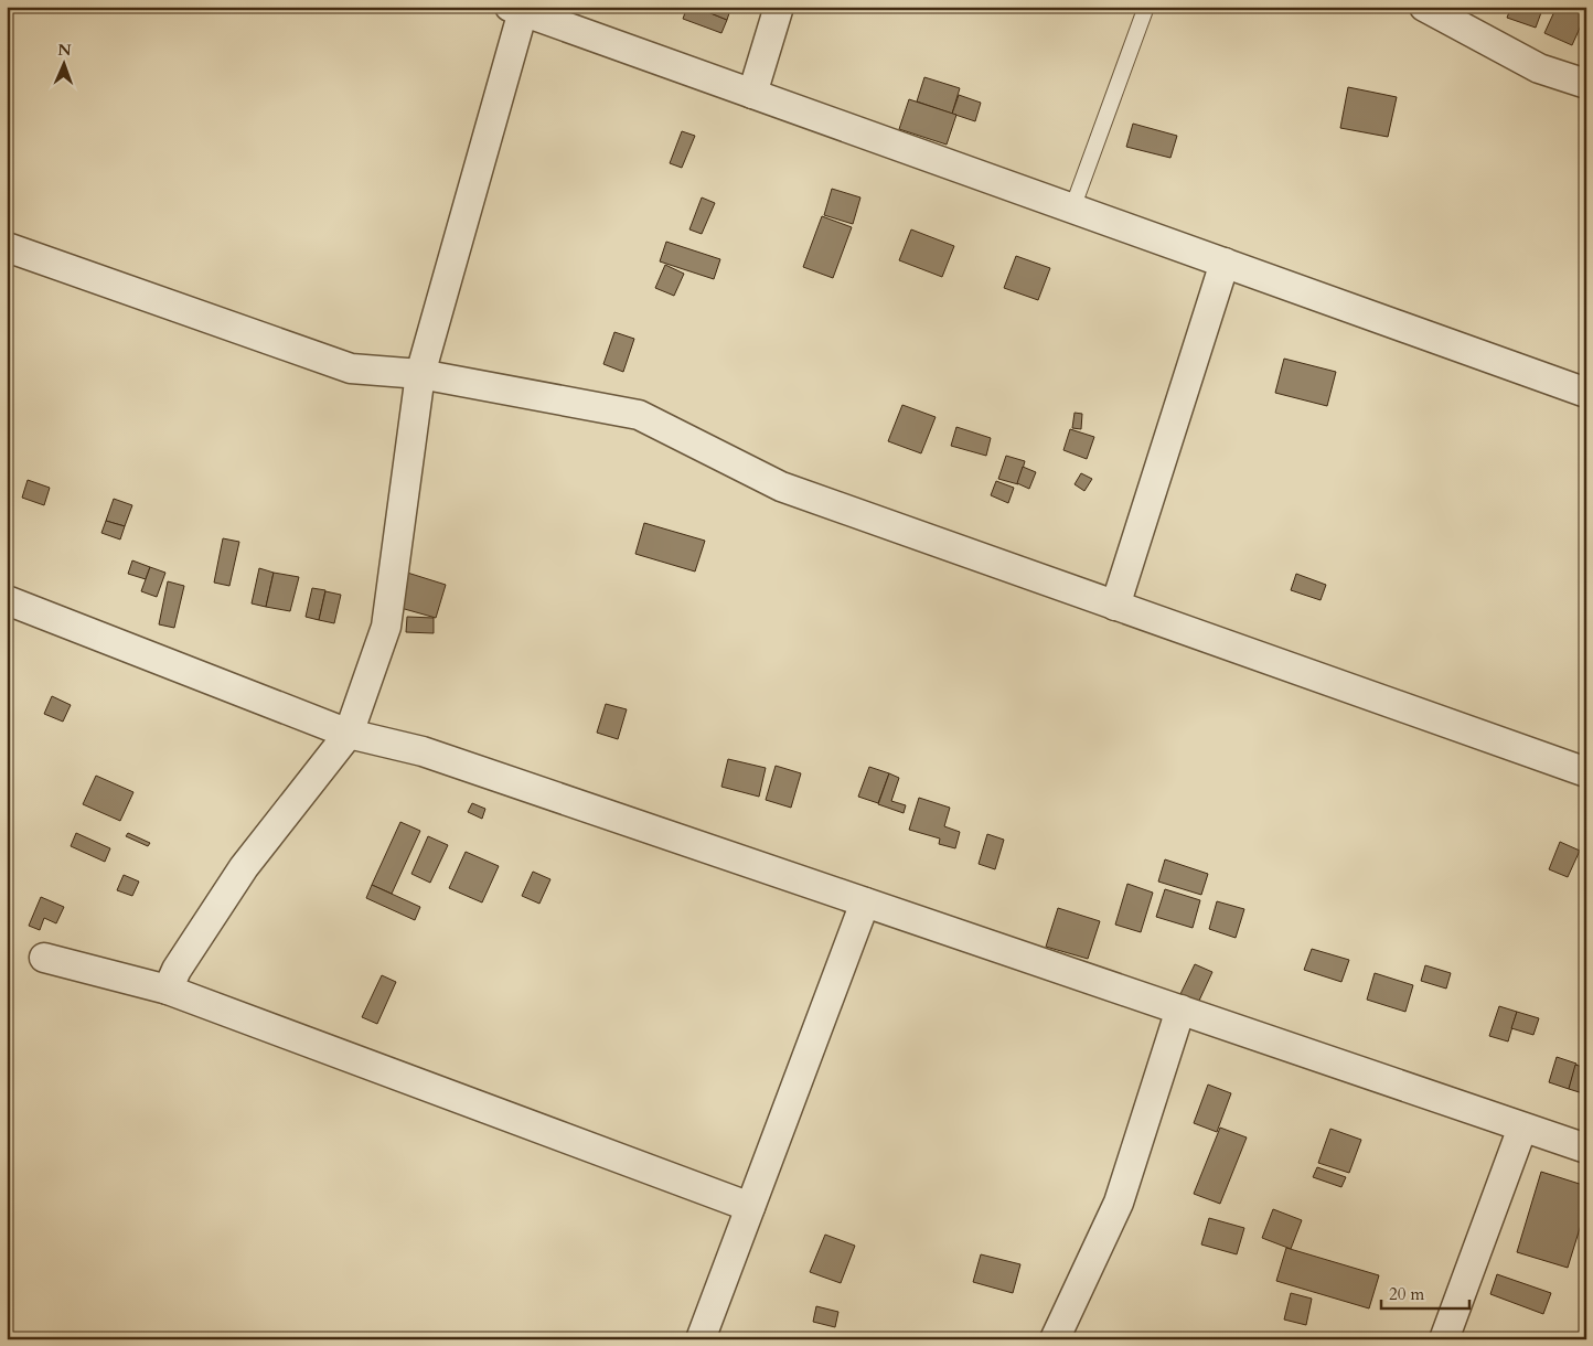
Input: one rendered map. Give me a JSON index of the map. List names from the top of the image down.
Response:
{
  "scale_bar": "20 m",
  "north": "top"
}
